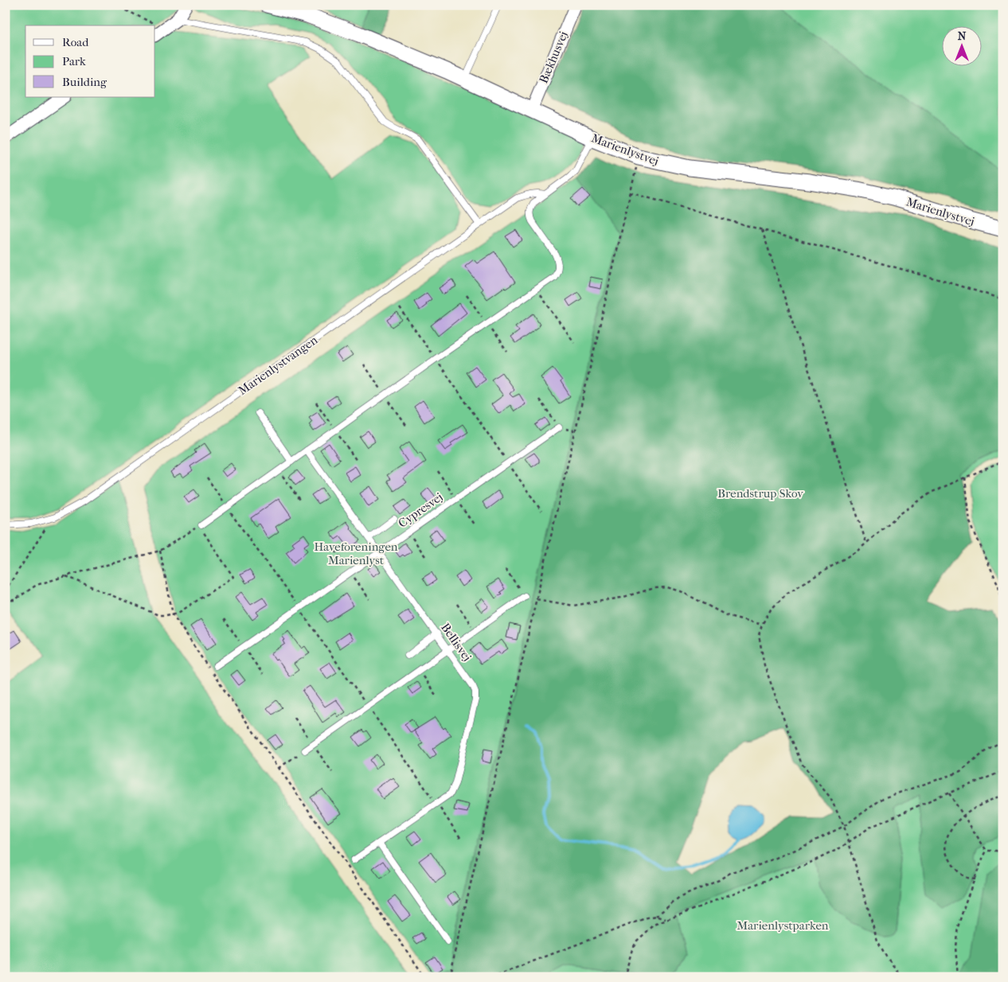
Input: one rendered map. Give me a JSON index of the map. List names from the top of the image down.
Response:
{
  "streets": {
    "street": ["Bækhusvej", "Marienlystvej"],
    "lane": ["Marienlystvangen", "Cypresvej", "Bellisvej"]
  },
  "crossings": [
    ["Bækhusvej", "Marienlystvej"],
    ["Cypresvej", "Bellisvej"]
  ],
  "parks": ["Brendstrup Skov", "Haveforeningen Marienlyst", "Marienlystparken"],
  "legend": ["Road", "Park", "Building"],
  "north": "top"
}
